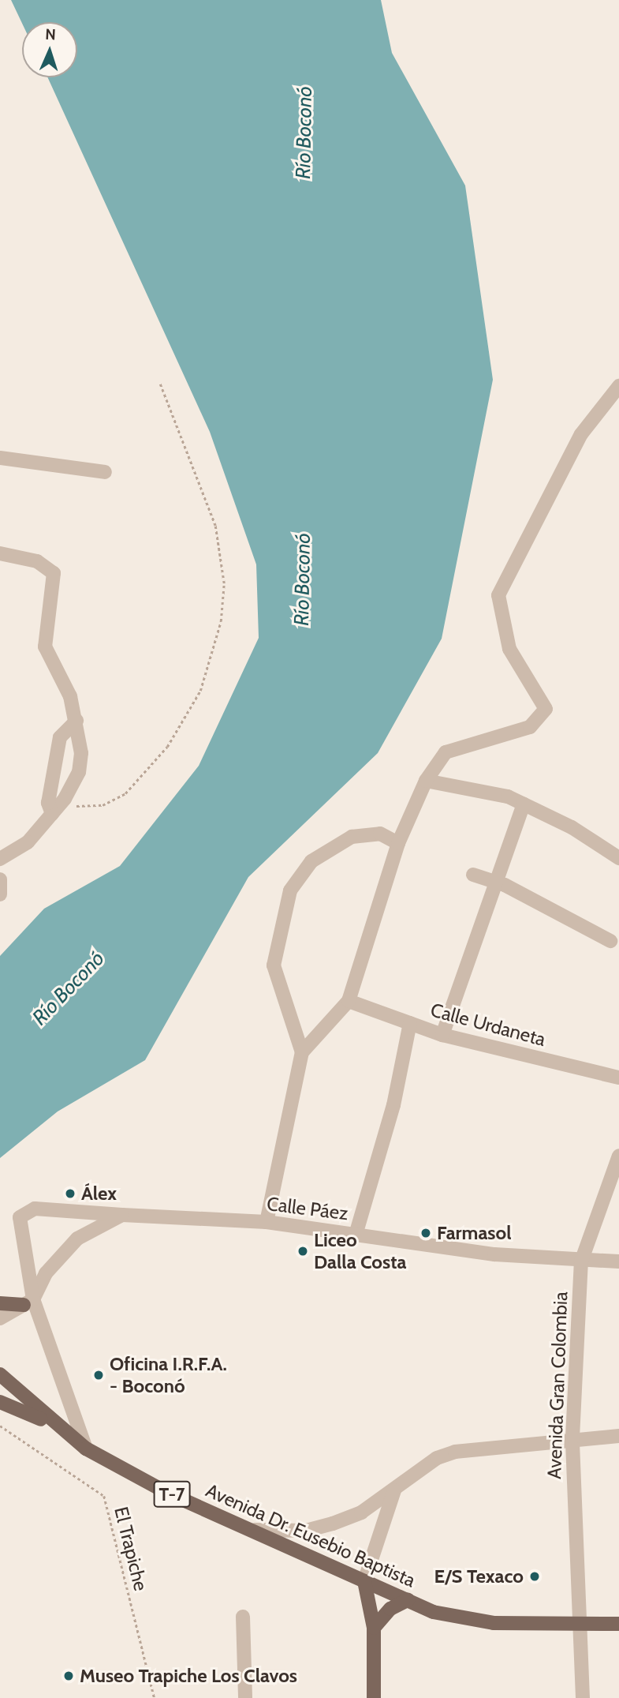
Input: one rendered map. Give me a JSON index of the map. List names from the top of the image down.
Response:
{
  "streets": {
    "main road": ["T-7", "Avenida Dr. Eusebio Baptista"],
    "street": ["Calle Urdaneta", "Calle Páez", "Avenida Gran Colombia"],
    "path": ["El Trapiche"]
  },
  "crossings": [
    ["Calle Páez", "Avenida Gran Colombia"],
    ["Calle Páez", "Avenida Dr. Eusebio Baptista"],
    ["Avenida Gran Colombia", "T-7"],
    ["Avenida Gran Colombia", "Avenida Dr. Eusebio Baptista"],
    ["T-7", "Avenida Dr. Eusebio Baptista"]
  ],
  "water": ["Río Boconó"],
  "places": [
    "Álex",
    "Farmasol",
    "Liceo Dalla Costa",
    "Oficina I.R.F.A. - Boconó",
    "E/S Texaco",
    "Museo Trapiche Los Clavos"
  ],
  "north": "top"
}
